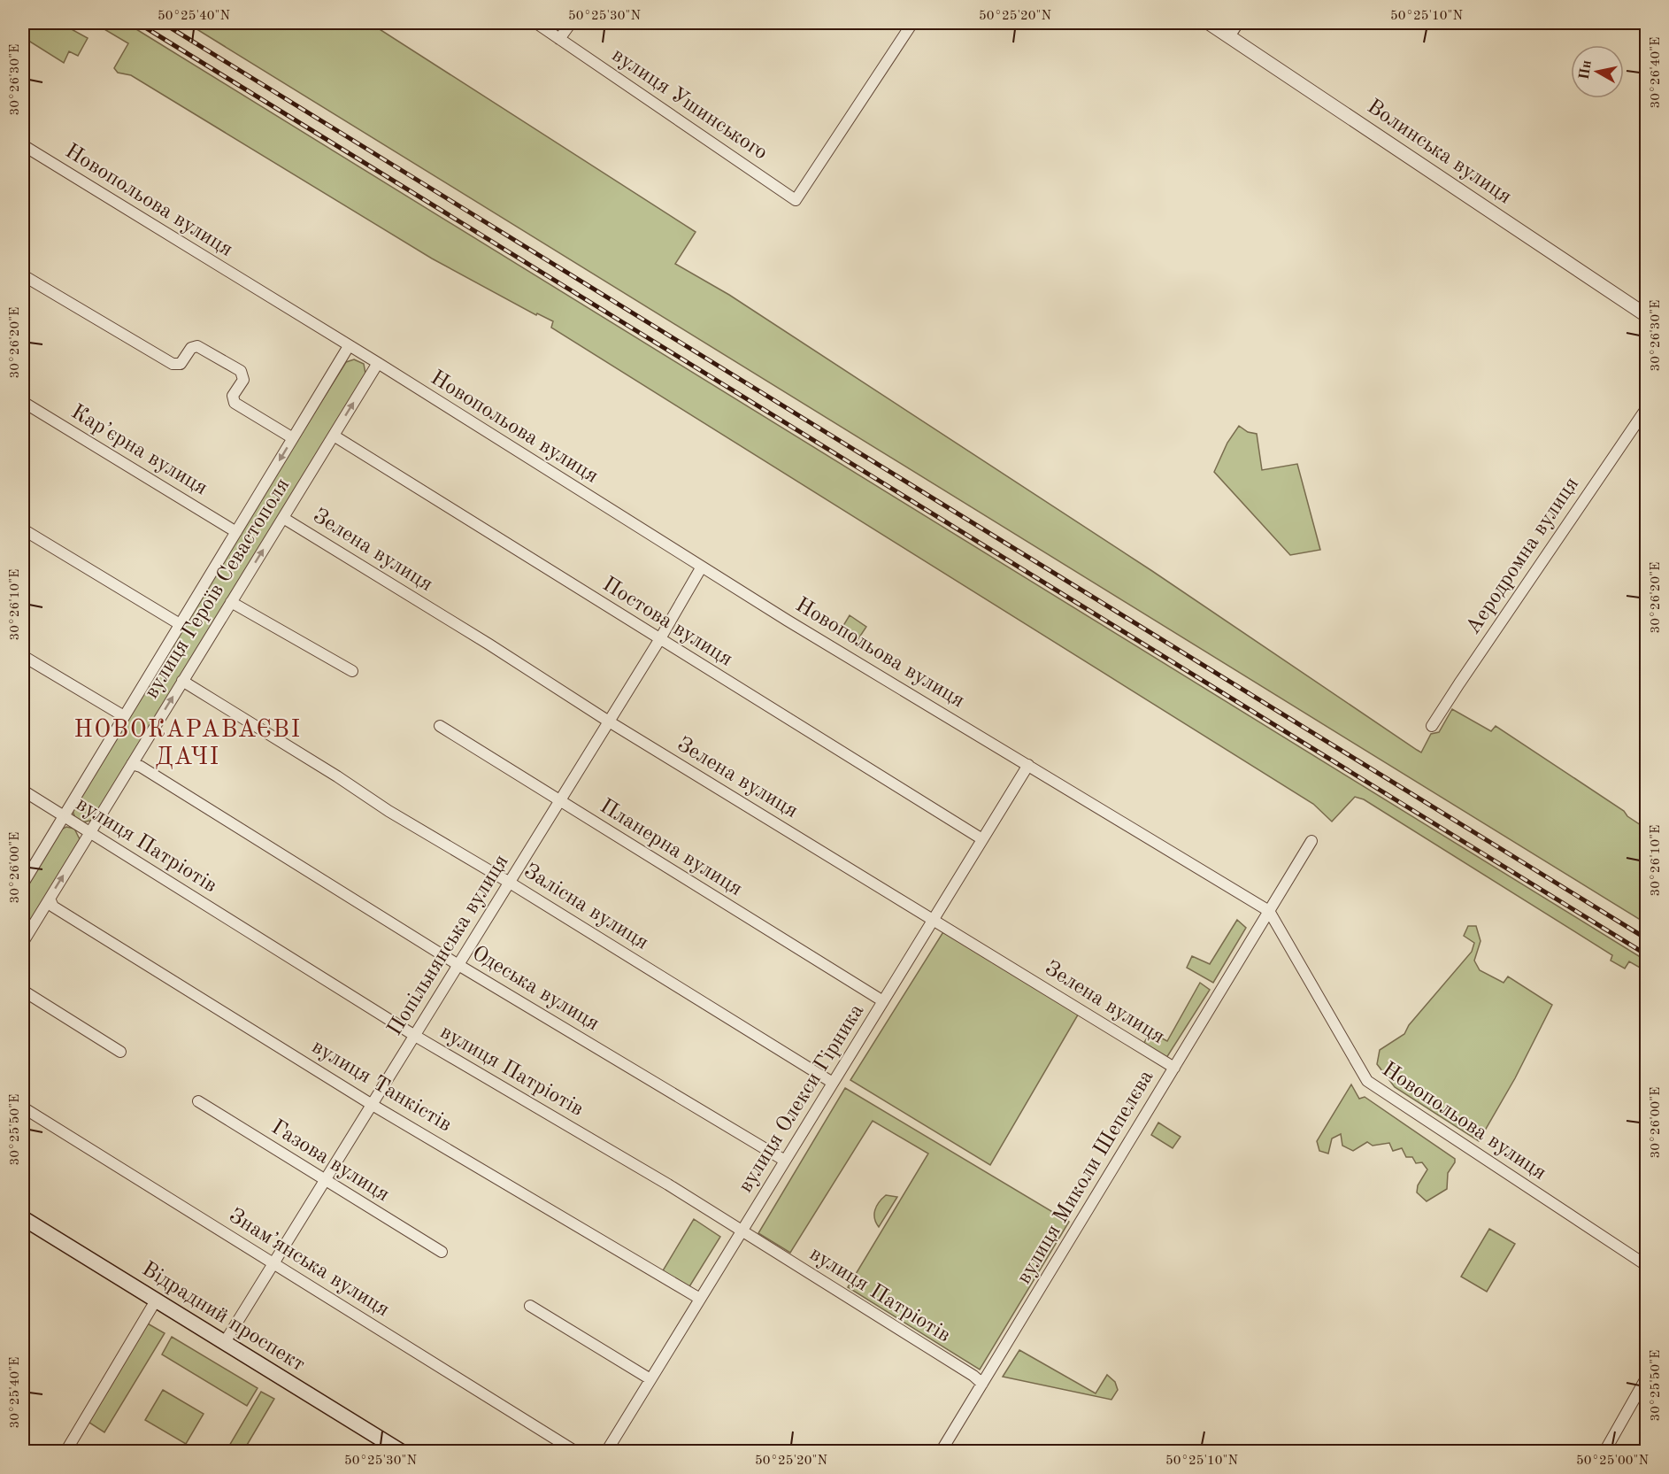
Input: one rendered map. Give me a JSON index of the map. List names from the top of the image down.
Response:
{
  "streets": {
    "main road": ["Відрадний проспект"],
    "street": [
      "вулиця Ушинського",
      "Волинська вулиця",
      "Новопольова вулиця",
      "Карʼєрна вулиця",
      "Зелена вулиця",
      "Аеродромна вулиця",
      "вулиця Героїв Севастополя",
      "Постова вулиця",
      "вулиця Патріотів",
      "Планерна вулиця",
      "Залісна вулиця",
      "Попільнянська вулиця",
      "Одеська вулиця",
      "вулиця Танкістів",
      "вулиця Олекси Гірника",
      "Газова вулиця",
      "вулиця Миколи Шепелєва",
      "Знамʼянська вулиця"
    ]
  },
  "crossings": [
    ["Новопольова вулиця", "вулиця Героїв Севастополя"],
    ["Новопольова вулиця", "Попільнянська вулиця"],
    ["Новопольова вулиця", "вулиця Олекси Гірника"],
    ["Новопольова вулиця", "вулиця Миколи Шепелєва"],
    ["Карʼєрна вулиця", "вулиця Героїв Севастополя"],
    ["Зелена вулиця", "вулиця Героїв Севастополя"],
    ["Зелена вулиця", "Попільнянська вулиця"],
    ["Зелена вулиця", "вулиця Олекси Гірника"],
    ["Зелена вулиця", "вулиця Миколи Шепелєва"],
    ["вулиця Героїв Севастополя", "Постова вулиця"],
    ["вулиця Героїв Севастополя", "вулиця Патріотів"],
    ["вулиця Героїв Севастополя", "Залісна вулиця"],
    ["вулиця Героїв Севастополя", "Одеська вулиця"],
    ["вулиця Героїв Севастополя", "вулиця Танкістів"],
    ["Постова вулиця", "Попільнянська вулиця"],
    ["Постова вулиця", "вулиця Олекси Гірника"],
    ["вулиця Патріотів", "Попільнянська вулиця"],
    ["вулиця Патріотів", "вулиця Олекси Гірника"],
    ["вулиця Патріотів", "вулиця Миколи Шепелєва"],
    ["Планерна вулиця", "Попільнянська вулиця"],
    ["Планерна вулиця", "вулиця Олекси Гірника"],
    ["Залісна вулиця", "Попільнянська вулиця"],
    ["Залісна вулиця", "вулиця Олекси Гірника"],
    ["Попільнянська вулиця", "Одеська вулиця"],
    ["Попільнянська вулиця", "вулиця Танкістів"],
    ["Попільнянська вулиця", "Газова вулиця"],
    ["Попільнянська вулиця", "Знамʼянська вулиця"],
    ["Попільнянська вулиця", "Відрадний проспект"],
    ["Одеська вулиця", "вулиця Олекси Гірника"],
    ["вулиця Танкістів", "вулиця Олекси Гірника"]
  ],
  "districts": ["НОВОКАРАВАЄВІ ДАЧІ"],
  "north": "left",
  "coordinates": [
    "50°25'40\"N",
    "50°25'30\"N",
    "50°25'20\"N",
    "50°25'10\"N",
    "30°26'40\"E",
    "30°26'30\"E",
    "30°26'20\"E",
    "30°26'10\"E",
    "30°26'00\"E",
    "30°25'50\"E",
    "30°25'40\"E",
    "50°25'00\"N"
  ]
}
